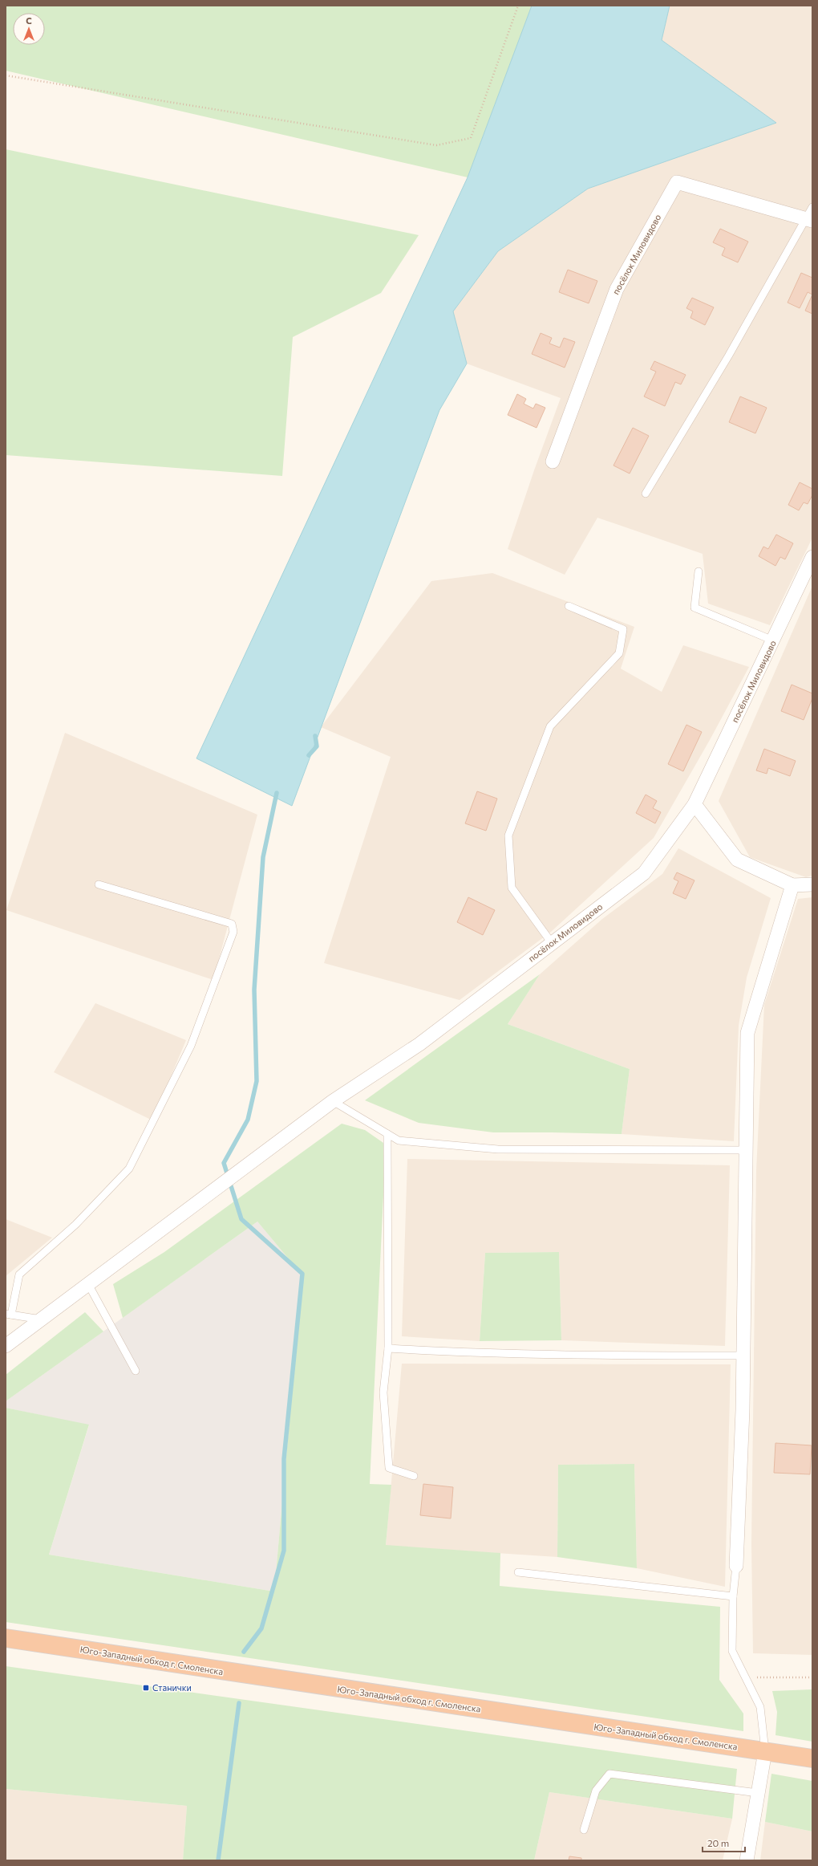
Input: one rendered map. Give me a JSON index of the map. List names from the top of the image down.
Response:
{
  "streets": {
    "highway": ["Юго-Западный обход г. Смоленска"],
    "street": ["посёлок Миловидово"]
  },
  "places": {
    "transit": ["Станички"]
  },
  "scale_bar": "20 m",
  "north": "top"
}
